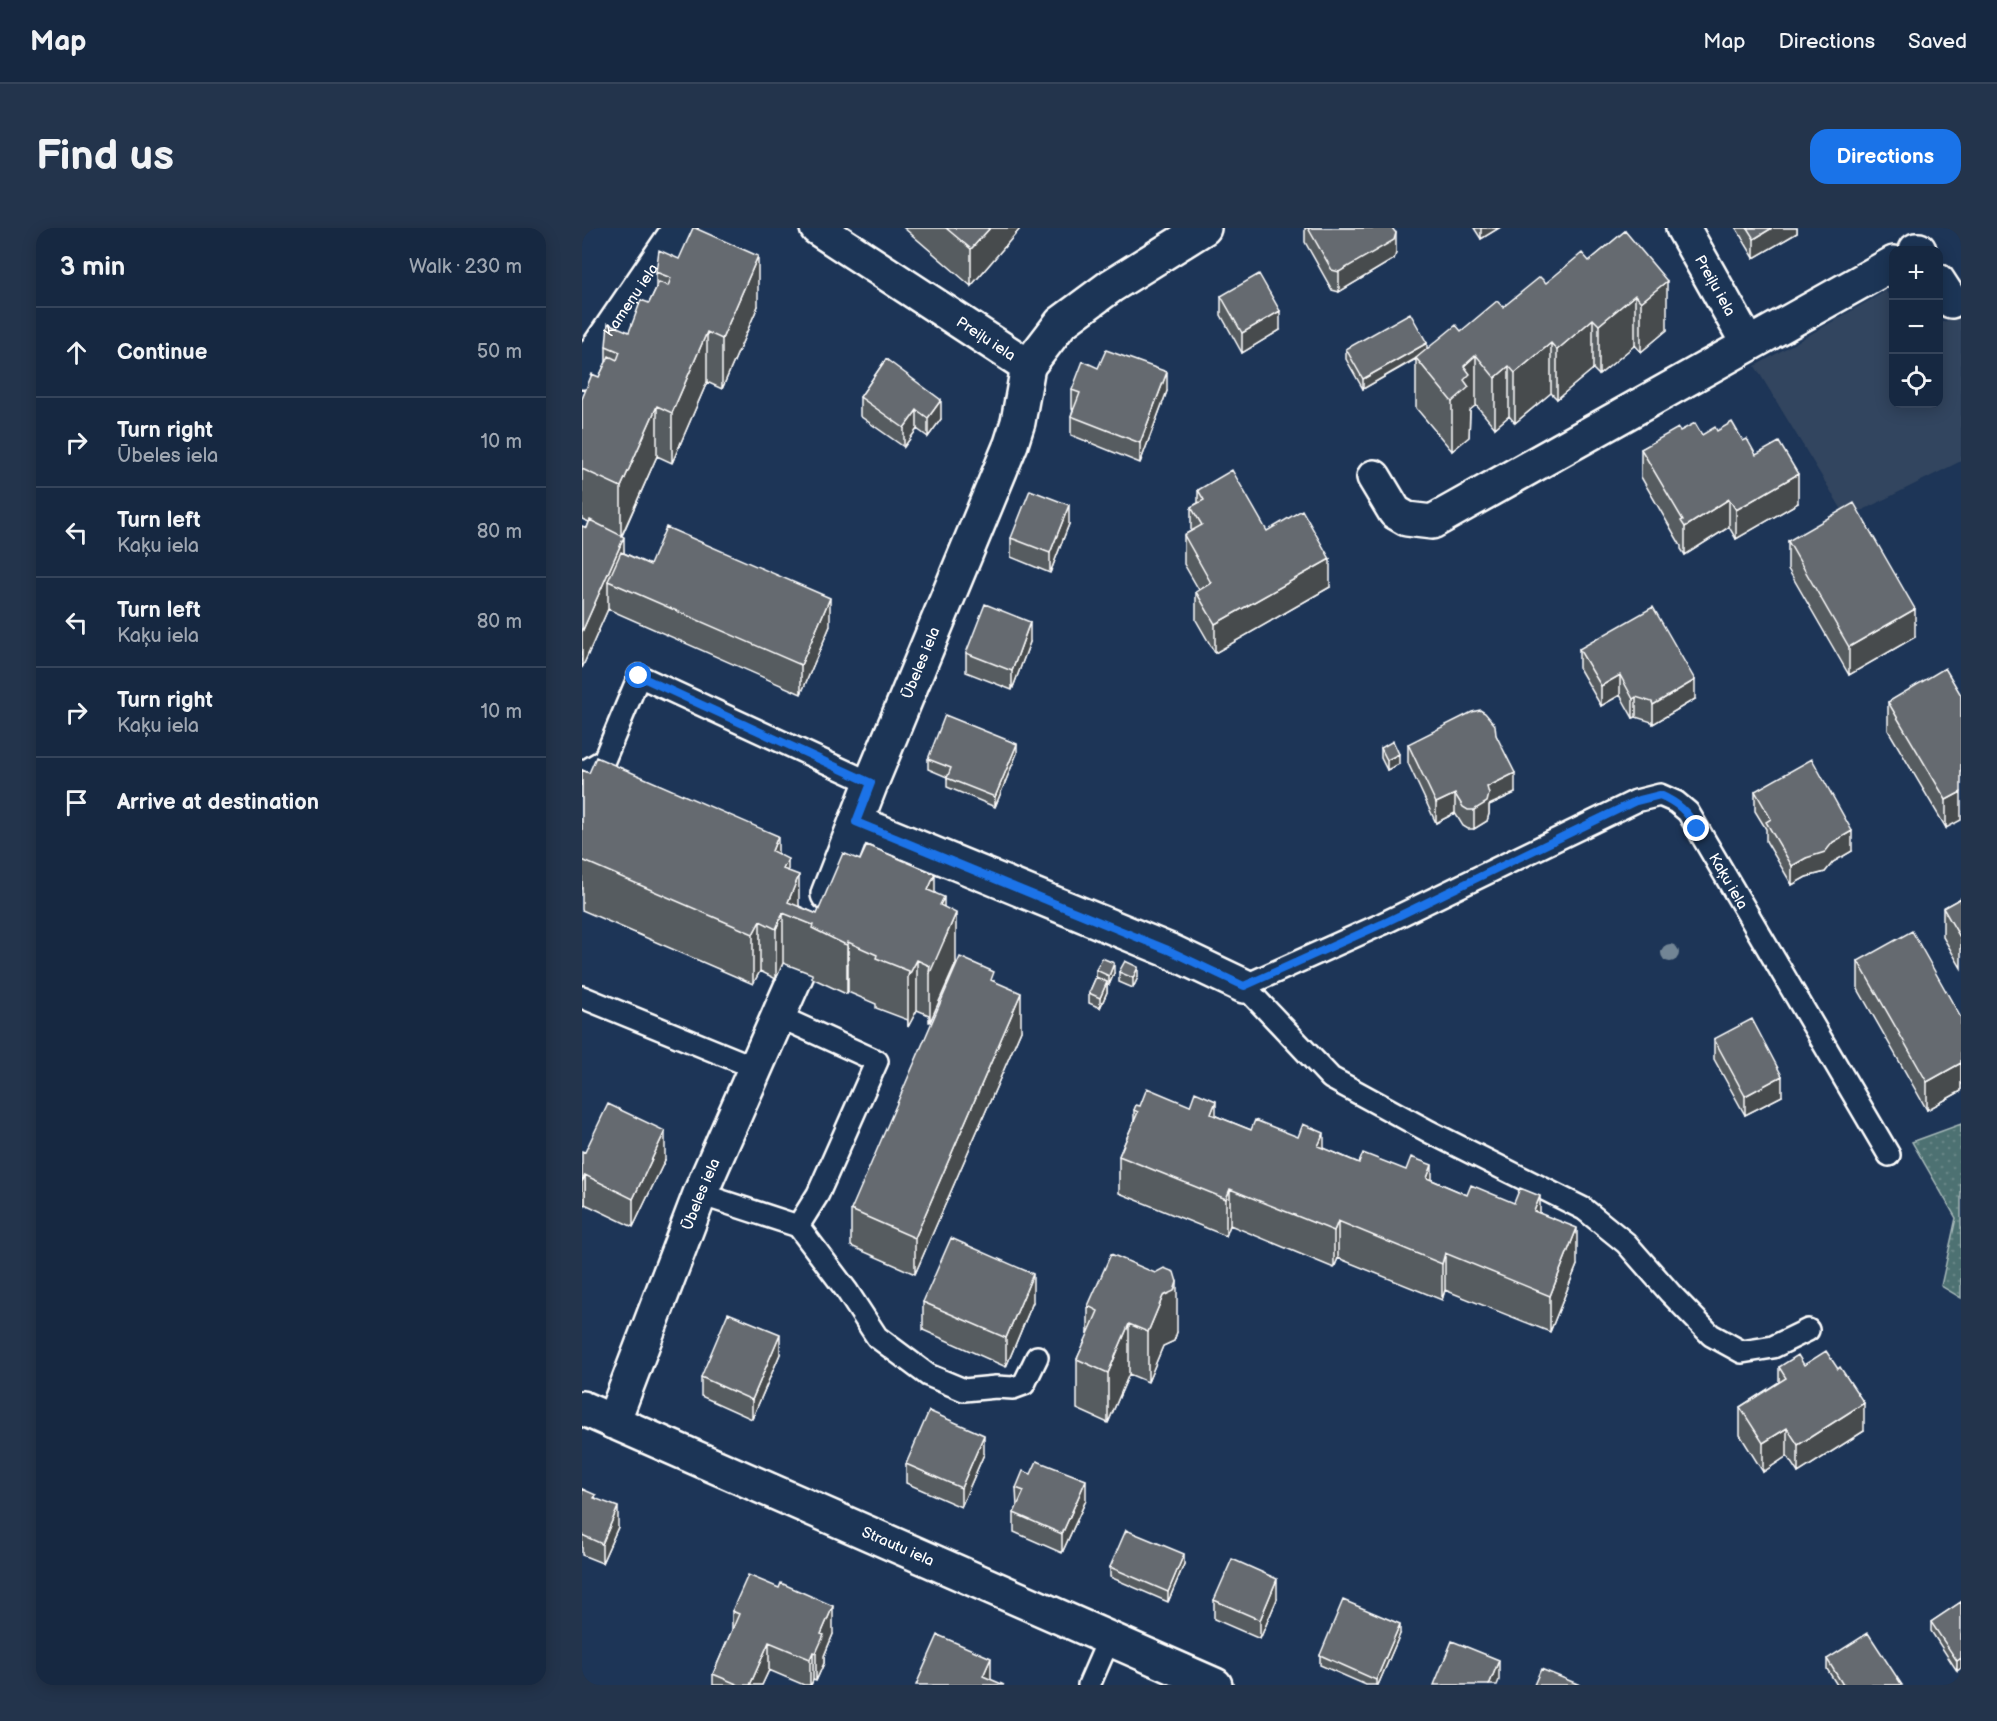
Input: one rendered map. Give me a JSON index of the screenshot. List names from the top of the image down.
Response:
{
  "streets": {
    "street": [
      "Preiļu iela",
      "Kameņu iela",
      "Ūbeles iela",
      "Strautu iela"
    ],
    "lane": ["Kaķu iela"]
  },
  "crossings": [
    ["Preiļu iela", "Ūbeles iela"],
    ["Ūbeles iela", "Strautu iela"]
  ],
  "page": {
    "header": "Map",
    "nav": ["Map", "Directions", "Saved"],
    "buttons": "Directions",
    "title": "Find us",
    "heading": ["3 min", "Walk · 230 m"],
    "map_buttons": ["+", "−"],
    "list": [
      ["Continue", "50 m"],
      ["Turn right", "Ūbeles iela", "10 m"],
      ["Turn left", "Kaķu iela", "80 m"],
      ["Turn left", "Kaķu iela", "80 m"],
      ["Turn right", "Kaķu iela", "10 m"],
      "Arrive at destination"
    ]
  }
}
